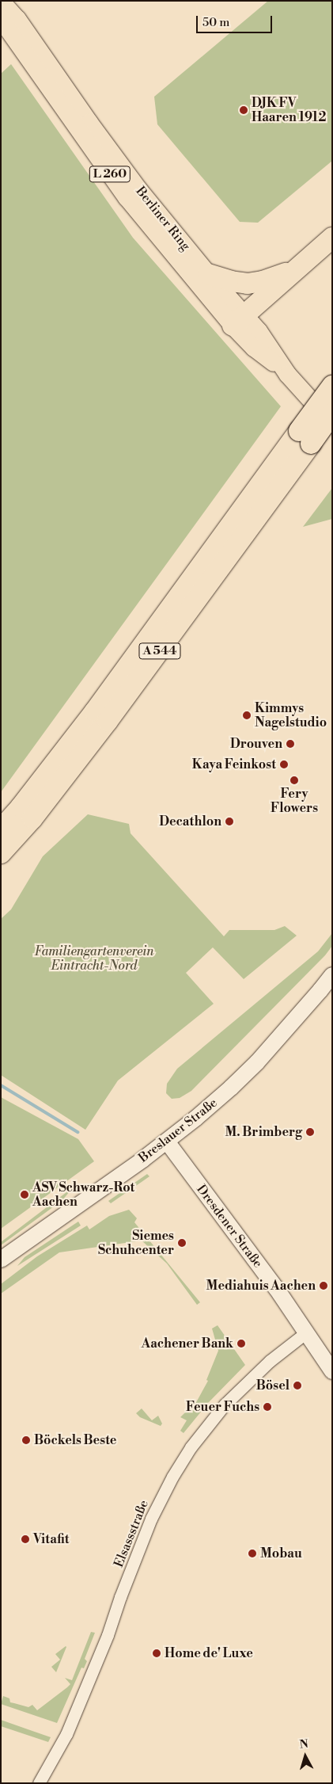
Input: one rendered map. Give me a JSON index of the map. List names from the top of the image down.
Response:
{
  "streets": {
    "highway": ["A 544"],
    "main road": [
      "L 260",
      "Berliner Ring",
      "Breslauer Straße",
      "Dresdener Straße"
    ],
    "street": ["Elsassstraße"]
  },
  "crossings": [
    ["Breslauer Straße", "Dresdener Straße"],
    ["Dresdener Straße", "Elsassstraße"]
  ],
  "parks": ["Familiengartenverein Eintracht-Nord"],
  "places": [
    "DJK FV Haaren 1912",
    "Kimmys Nagelstudio",
    "Drouven",
    "Kaya Feinkost",
    "Fery Flowers",
    "Decathlon",
    "M. Brimberg",
    "ASV Schwarz-Rot Aachen",
    "Siemes Schuhcenter",
    "Mediahuis Aachen",
    "Aachener Bank",
    "Bösel",
    "Feuer Fuchs",
    "Böckels Beste",
    "Vitafit",
    "Mobau",
    "Home de' Luxe"
  ],
  "scale_bar": "50 m",
  "north": "top"
}
